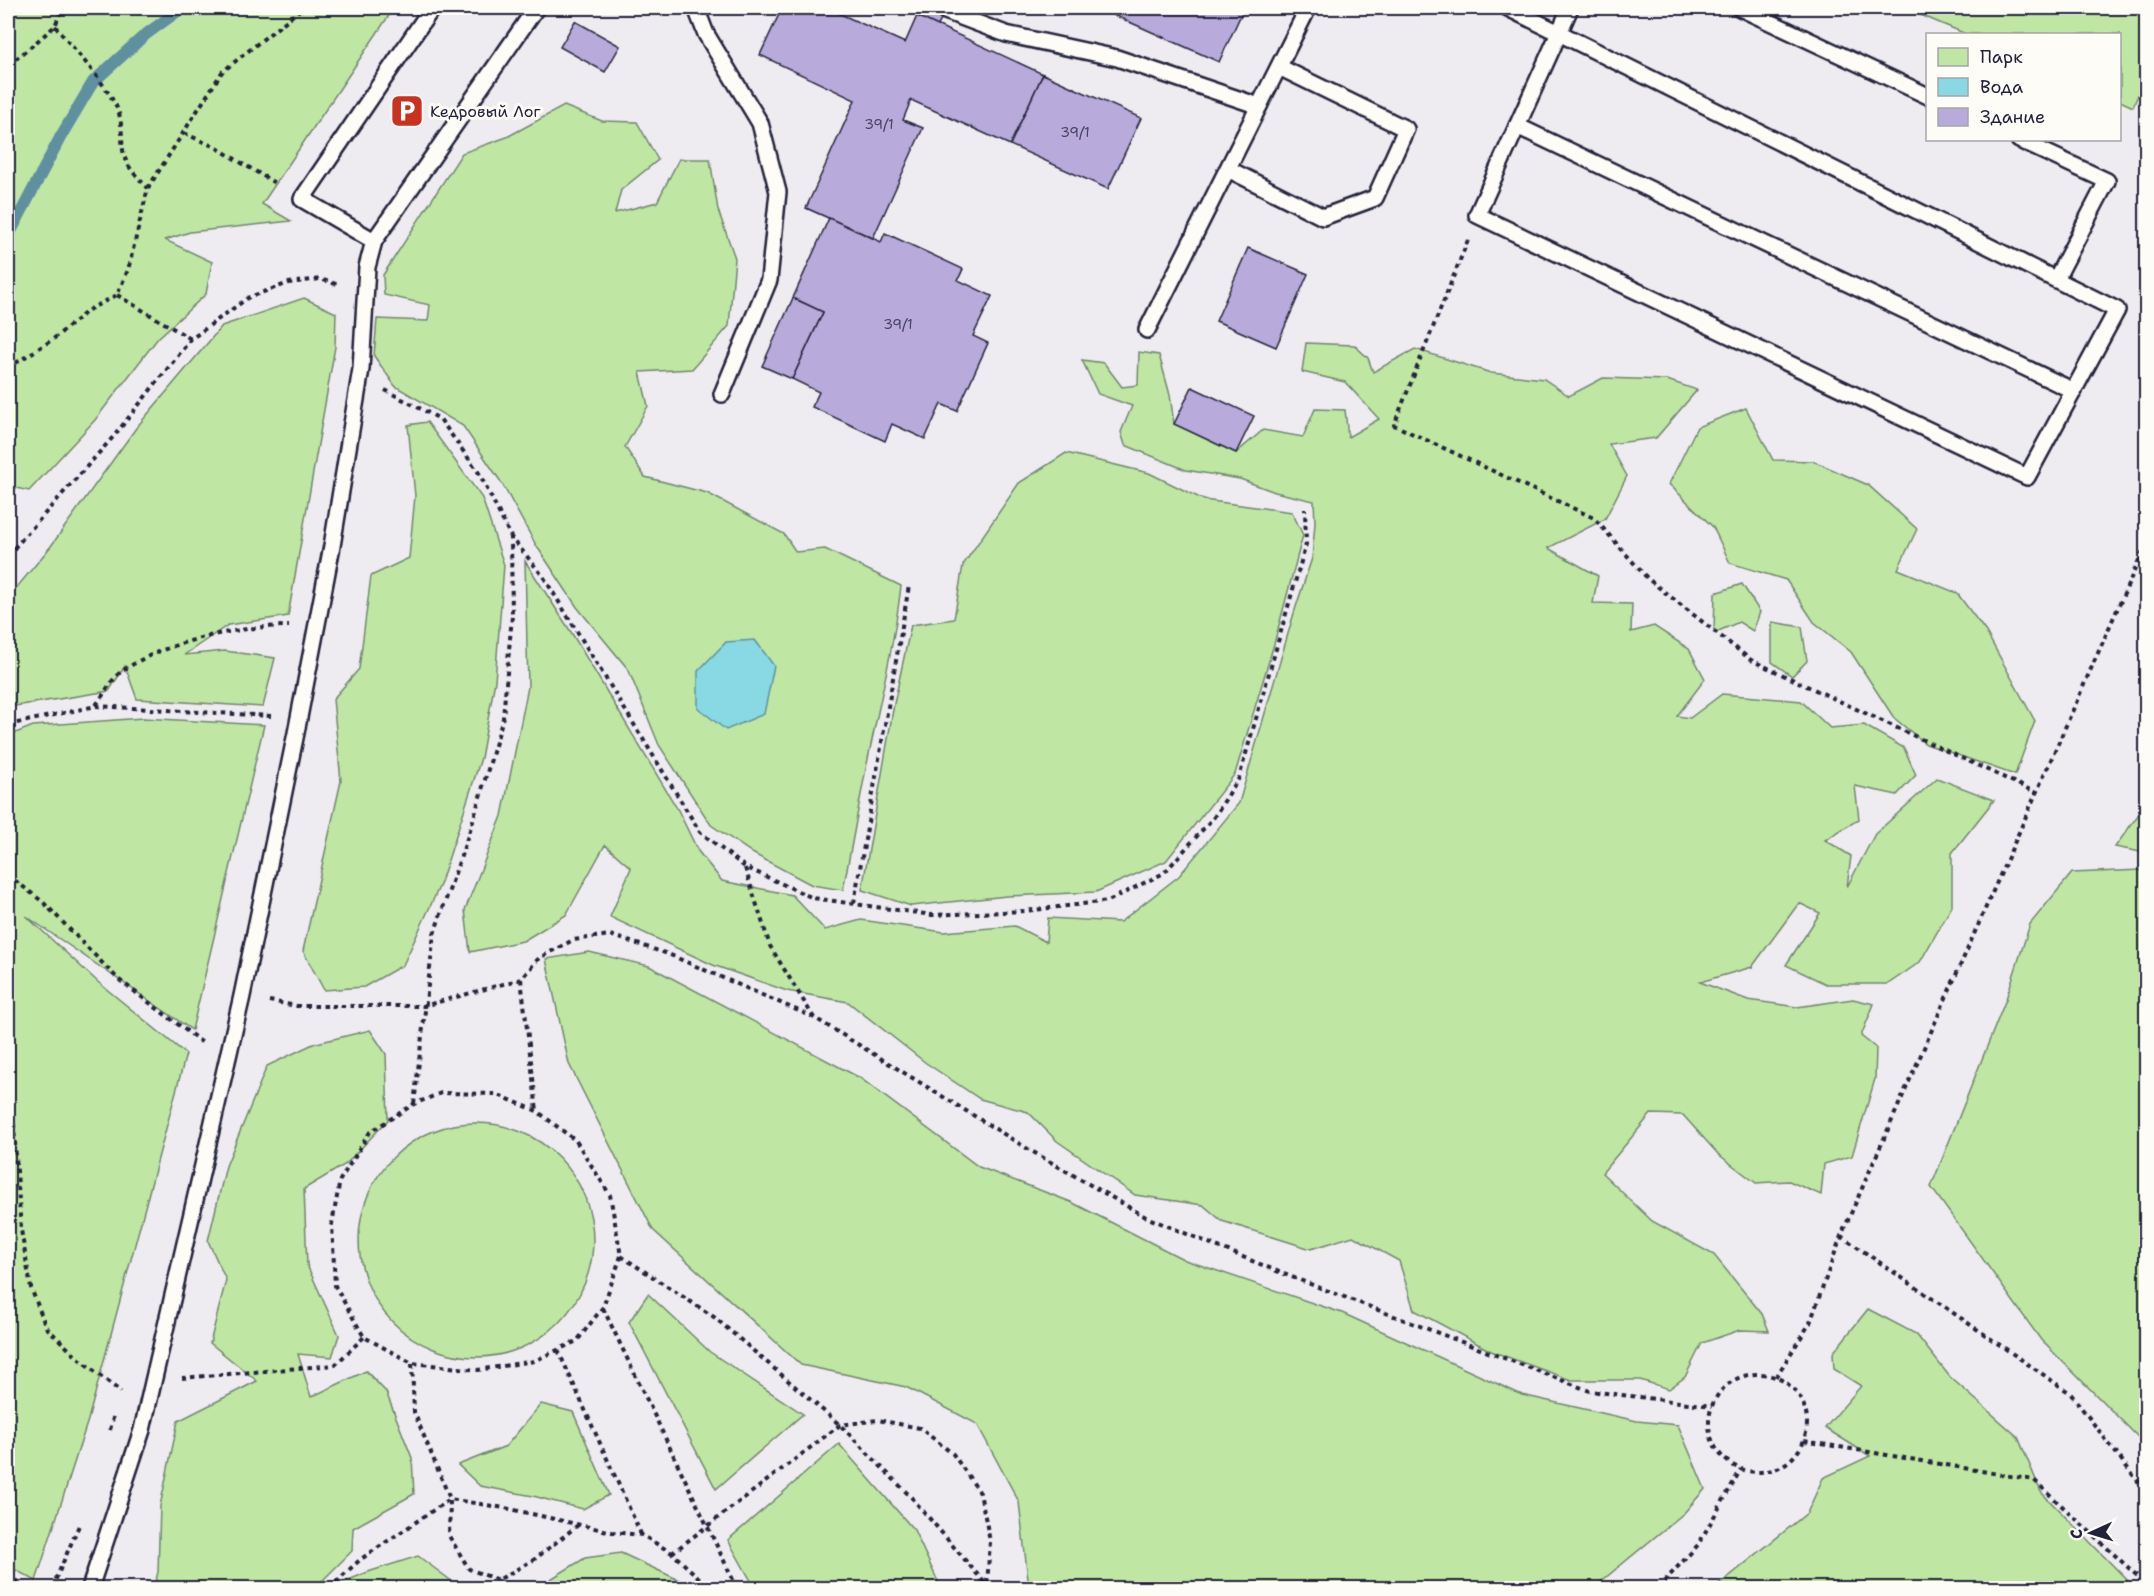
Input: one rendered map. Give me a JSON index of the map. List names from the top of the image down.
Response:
{
  "places": {
    "parking": ["Кедровый Лог"]
  },
  "house_numbers": ["39/1", "39/1", "39/1"],
  "legend": ["Парк", "Вода", "Здание"],
  "north": "left"
}
